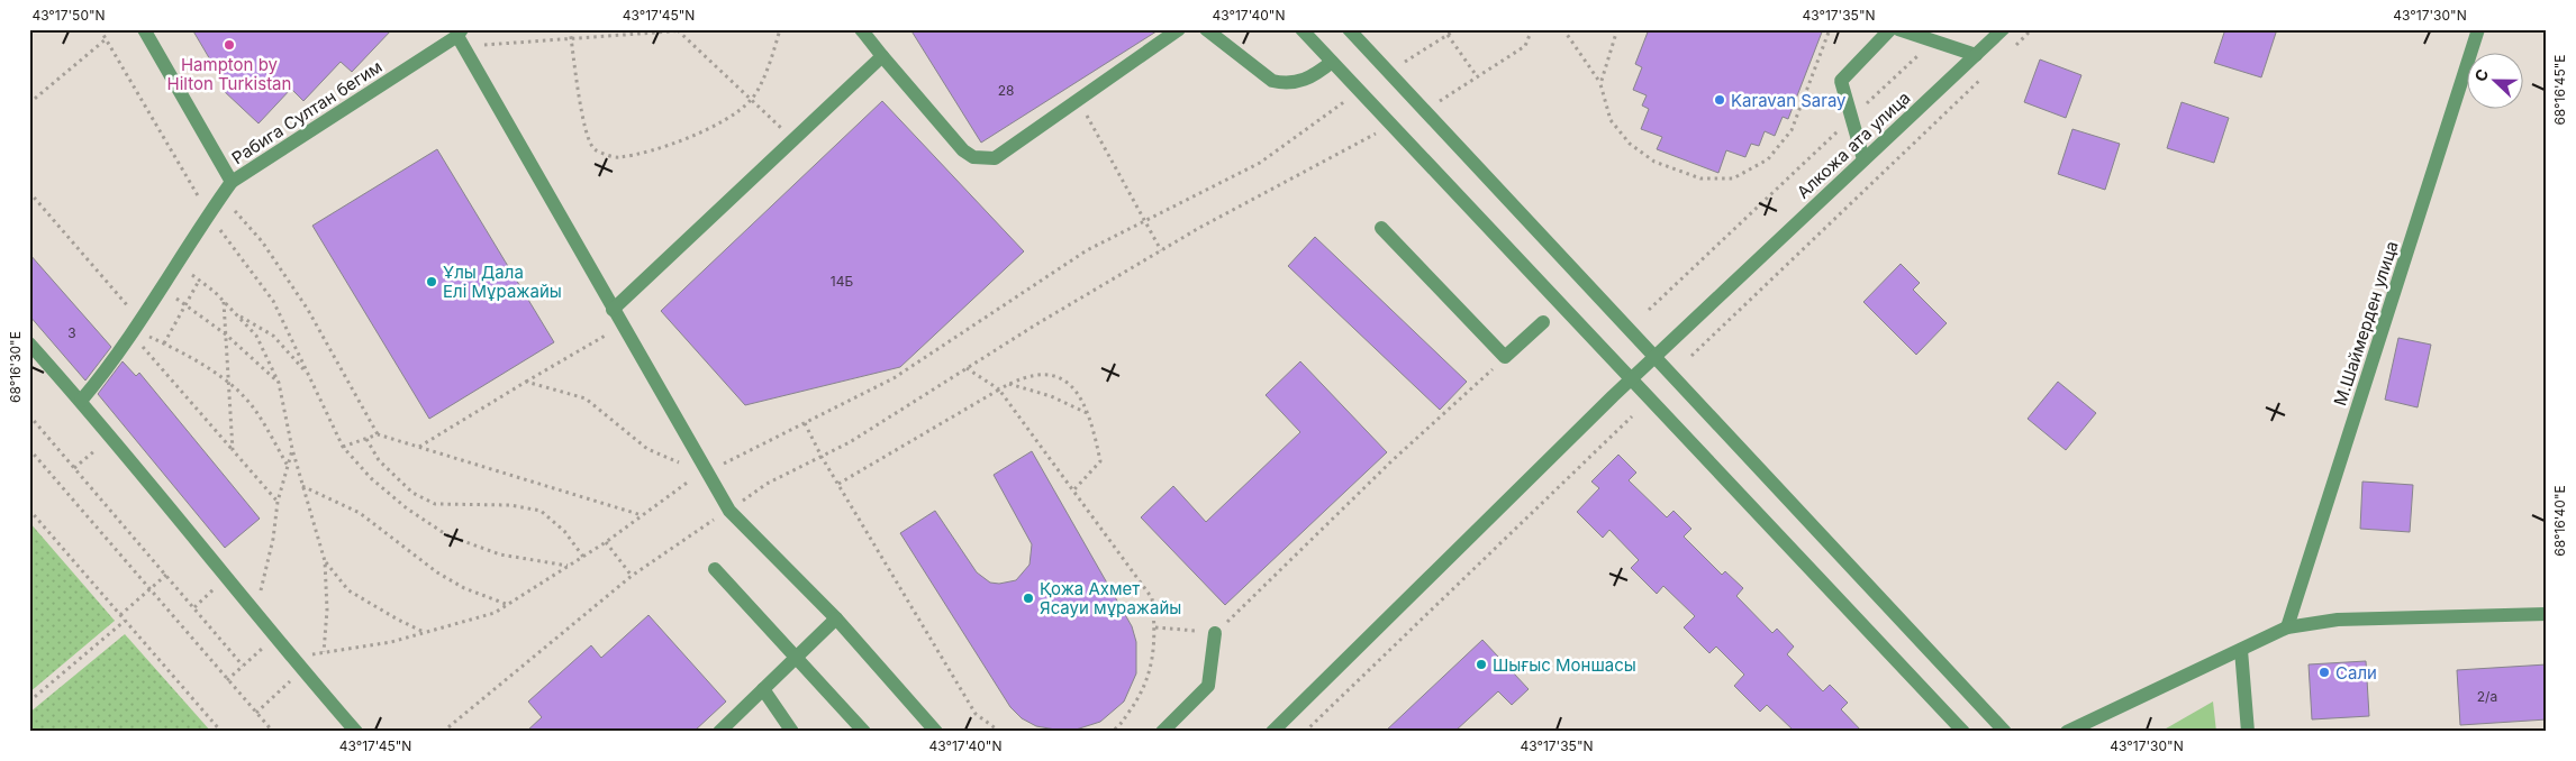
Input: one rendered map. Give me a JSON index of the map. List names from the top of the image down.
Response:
{
  "streets": {
    "street": ["Рабига Султан бегим", "Алкожа ата улица", "М.Шаймерден улица"]
  },
  "places": [
    "Hampton by Hilton Turkistan",
    "Karavan Saray",
    "Ұлы Дала Елі Мұражайы",
    "Қожа Ахмет Ясауи мұражайы",
    "Шығыс Моншасы",
    "Сали"
  ],
  "house_numbers": [
    "28",
    "14Б",
    "3",
    "2/а"
  ],
  "north": "left",
  "coordinates": [
    "43°17'50\"N",
    "43°17'45\"N",
    "43°17'40\"N",
    "43°17'35\"N",
    "43°17'30\"N",
    "68°16'45\"E",
    "68°16'30\"E",
    "68°16'40\"E"
  ]
}
